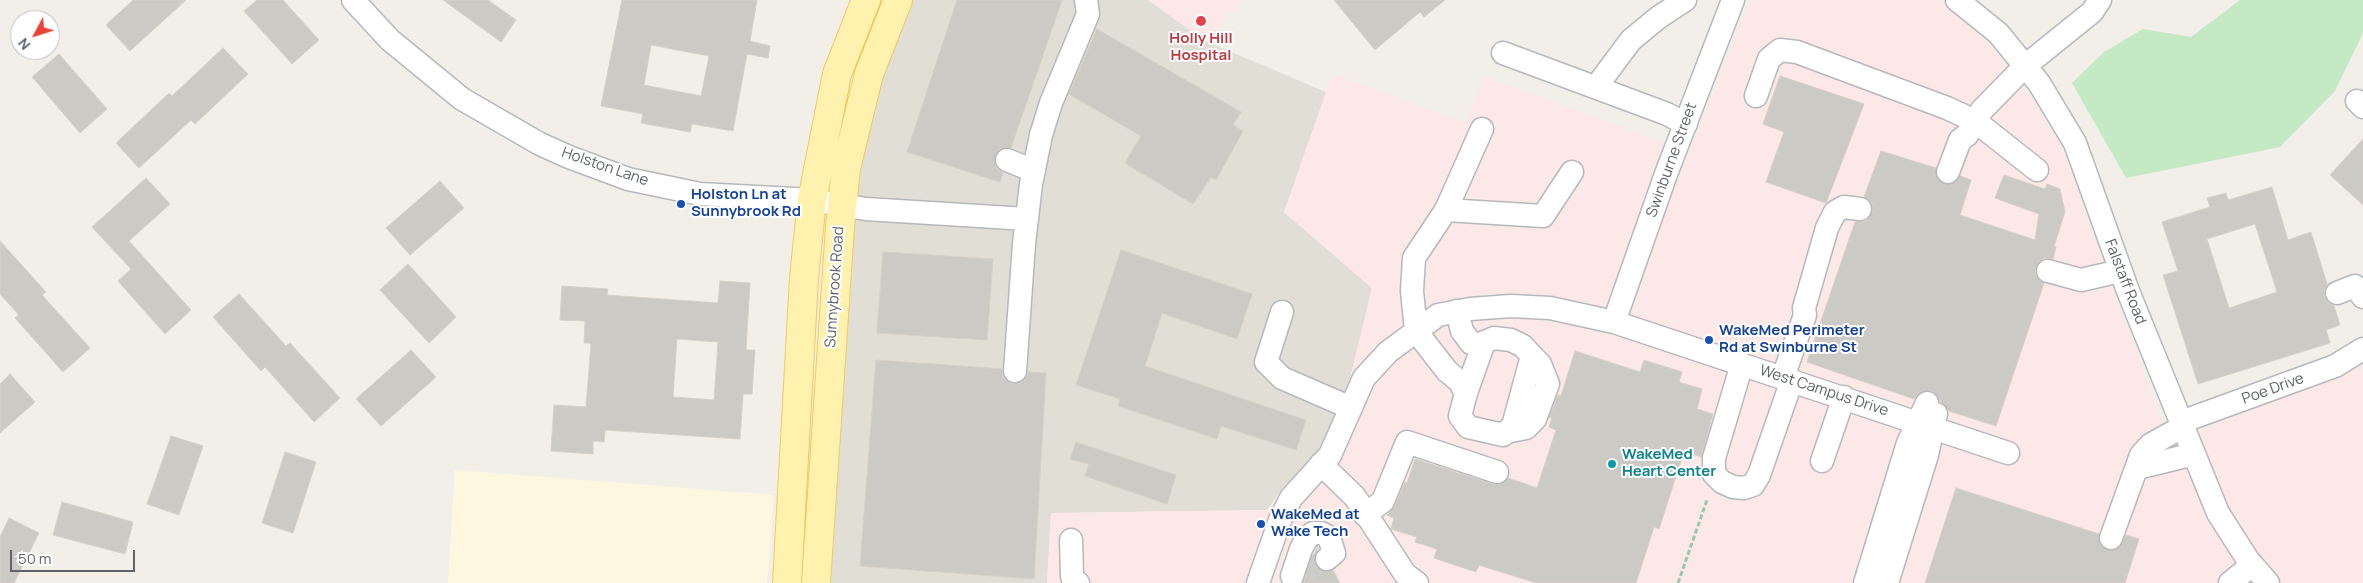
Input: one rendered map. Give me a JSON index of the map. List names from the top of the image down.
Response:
{
  "streets": {
    "main road": ["Sunnybrook Road"],
    "street": [
      "Swinburne Street",
      "Holston Lane",
      "Falstaff Road",
      "Poe Drive",
      "West Campus Drive"
    ]
  },
  "crossings": [
    ["Swinburne Street", "West Campus Drive"],
    ["Holston Lane", "Sunnybrook Road"],
    ["Falstaff Road", "Poe Drive"]
  ],
  "places": [
    "Holly Hill Hospital",
    "Holston Ln at Sunnybrook Rd",
    "WakeMed Perimeter Rd at Swinburne St",
    "WakeMed Heart Center",
    "WakeMed at Wake Tech"
  ],
  "scale_bar": "50 m",
  "north": "bottom left"
}
